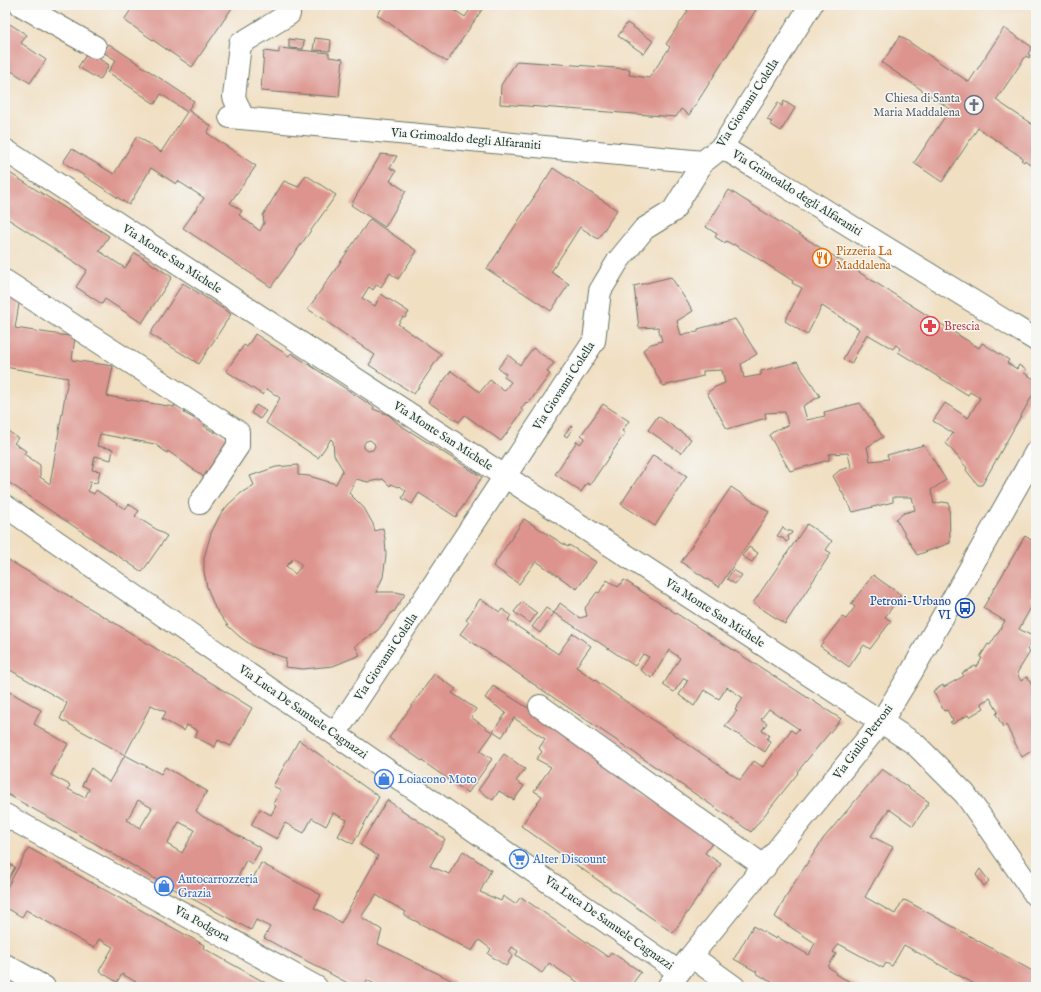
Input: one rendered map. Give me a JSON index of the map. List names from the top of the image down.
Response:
{
  "streets": {
    "street": [
      "Via Giovanni Colella",
      "Via Grimoaldo degli Alfaraniti",
      "Via Monte San Michele",
      "Via Luca De Samuele Cagnazzi",
      "Via Giulio Petroni",
      "Via Podgora"
    ]
  },
  "crossings": [
    ["Via Giovanni Colella", "Via Grimoaldo degli Alfaraniti"],
    ["Via Giovanni Colella", "Via Monte San Michele"],
    ["Via Giovanni Colella", "Via Luca De Samuele Cagnazzi"],
    ["Via Monte San Michele", "Via Giulio Petroni"],
    ["Via Luca De Samuele Cagnazzi", "Via Giulio Petroni"]
  ],
  "places": {
    "church": ["Chiesa di Santa Maria Maddalena"],
    "restaurant": ["Pizzeria La Maddalena"],
    "pharmacy": ["Brescia"],
    "bus stop": ["Petroni-Urbano VI"],
    "shop": ["Loiacono Moto", "Autocarrozzeria Grazia"],
    "supermarket": ["Alter Discount"]
  }
}
